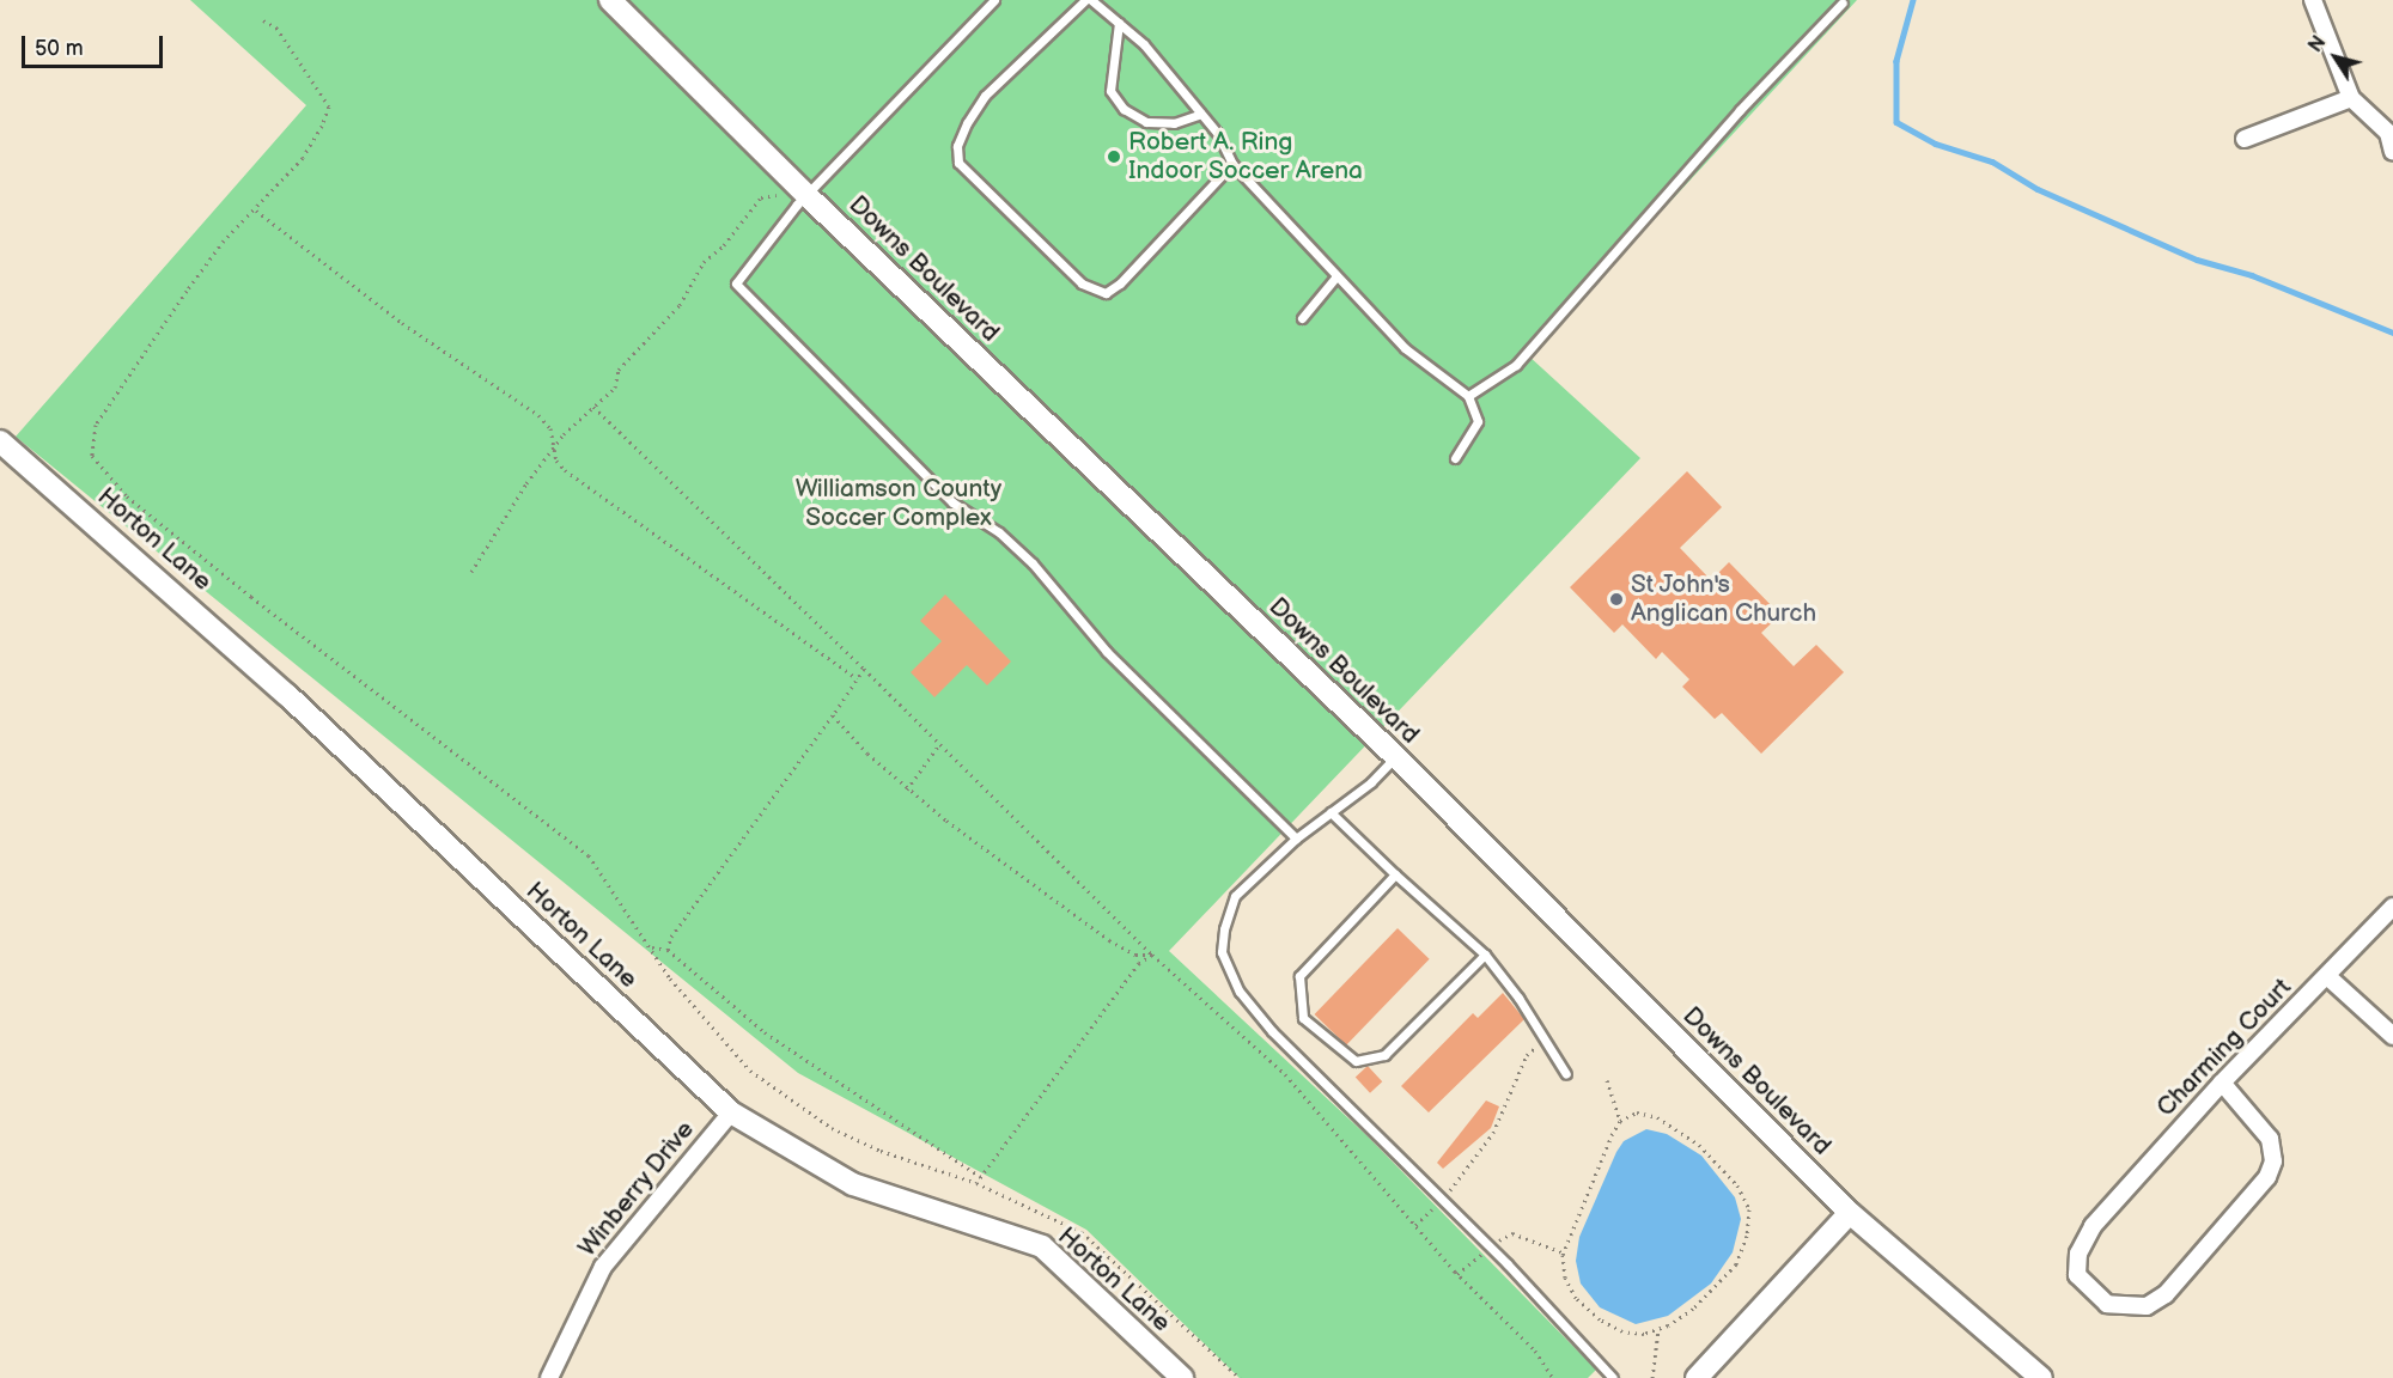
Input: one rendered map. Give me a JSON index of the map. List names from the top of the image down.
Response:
{
  "streets": {
    "street": [
      "Downs Boulevard",
      "Horton Lane",
      "Charming Court",
      "Winberry Drive"
    ]
  },
  "crossings": [
    ["Horton Lane", "Winberry Drive"]
  ],
  "parks": ["Williamson County Soccer Complex"],
  "places": ["Robert A. Ring Indoor Soccer Arena", "St John's Anglican Church"],
  "scale_bar": "50 m",
  "north": "top left"
}
